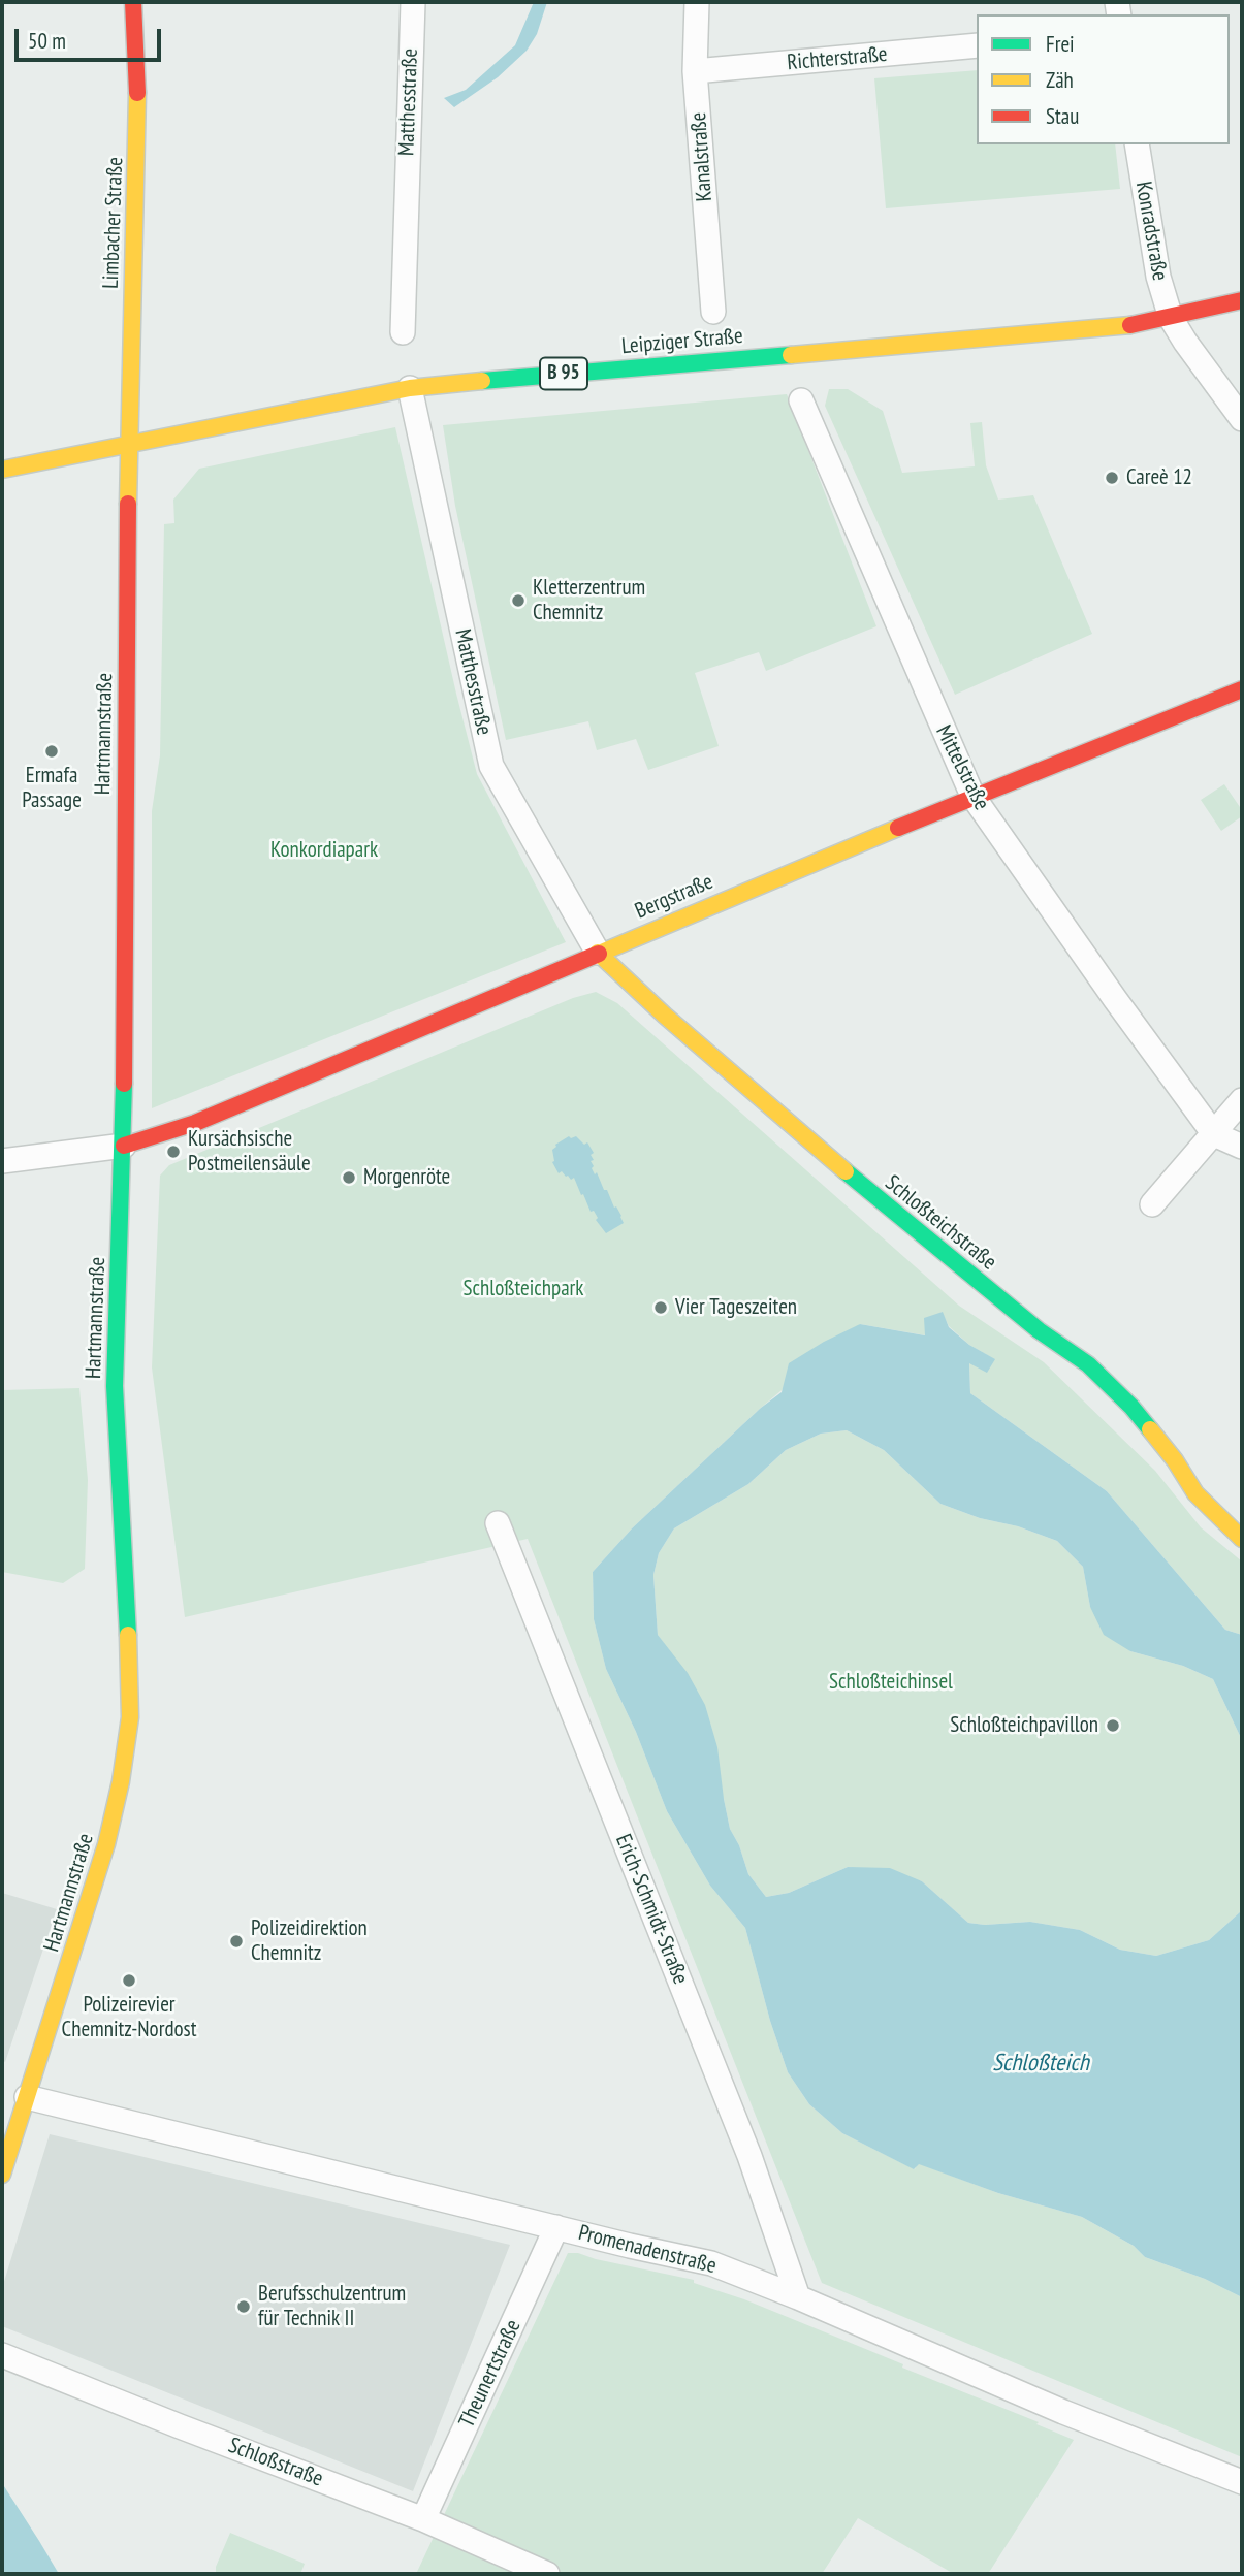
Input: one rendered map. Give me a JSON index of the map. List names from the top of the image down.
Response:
{
  "streets": {
    "main road": [
      "Limbacher Straße",
      "Leipziger Straße",
      "B 95",
      "Hartmannstraße",
      "Bergstraße",
      "Schloßteichstraße"
    ],
    "street": [
      "Richterstraße",
      "Matthesstraße",
      "Kanalstraße",
      "Konradstraße",
      "Mittelstraße",
      "Erich-Schmidt-Straße",
      "Promenadenstraße",
      "Theunertstraße",
      "Schloßstraße"
    ]
  },
  "crossings": [
    ["Richterstraße", "Kanalstraße"],
    ["Matthesstraße", "Leipziger Straße"],
    ["Matthesstraße", "Bergstraße"],
    ["Matthesstraße", "Schloßteichstraße"],
    ["Limbacher Straße", "Leipziger Straße"],
    ["Limbacher Straße", "B 95"],
    ["Limbacher Straße", "Hartmannstraße"],
    ["Konradstraße", "Leipziger Straße"],
    ["Leipziger Straße", "B 95"],
    ["Leipziger Straße", "Hartmannstraße"],
    ["B 95", "Hartmannstraße"],
    ["Hartmannstraße", "Bergstraße"],
    ["Hartmannstraße", "Promenadenstraße"],
    ["Mittelstraße", "Bergstraße"],
    ["Bergstraße", "Schloßteichstraße"],
    ["Erich-Schmidt-Straße", "Promenadenstraße"],
    ["Promenadenstraße", "Theunertstraße"],
    ["Theunertstraße", "Schloßstraße"]
  ],
  "water": ["Schloßteich"],
  "parks": ["Konkordiapark", "Schloßteichpark", "Schloßteichinsel"],
  "places": [
    "Careè 12",
    "Kletterzentrum Chemnitz",
    "Ermafa Passage",
    "Kursächsische Postmeilensäule",
    "Morgenröte",
    "Vier Tageszeiten",
    "Schloßteichpavillon",
    "Polizeidirektion Chemnitz",
    "Polizeirevier Chemnitz-Nordost",
    "Berufsschulzentrum für Technik II"
  ],
  "legend": ["Frei", "Zäh", "Stau"],
  "scale_bar": "50 m"
}
